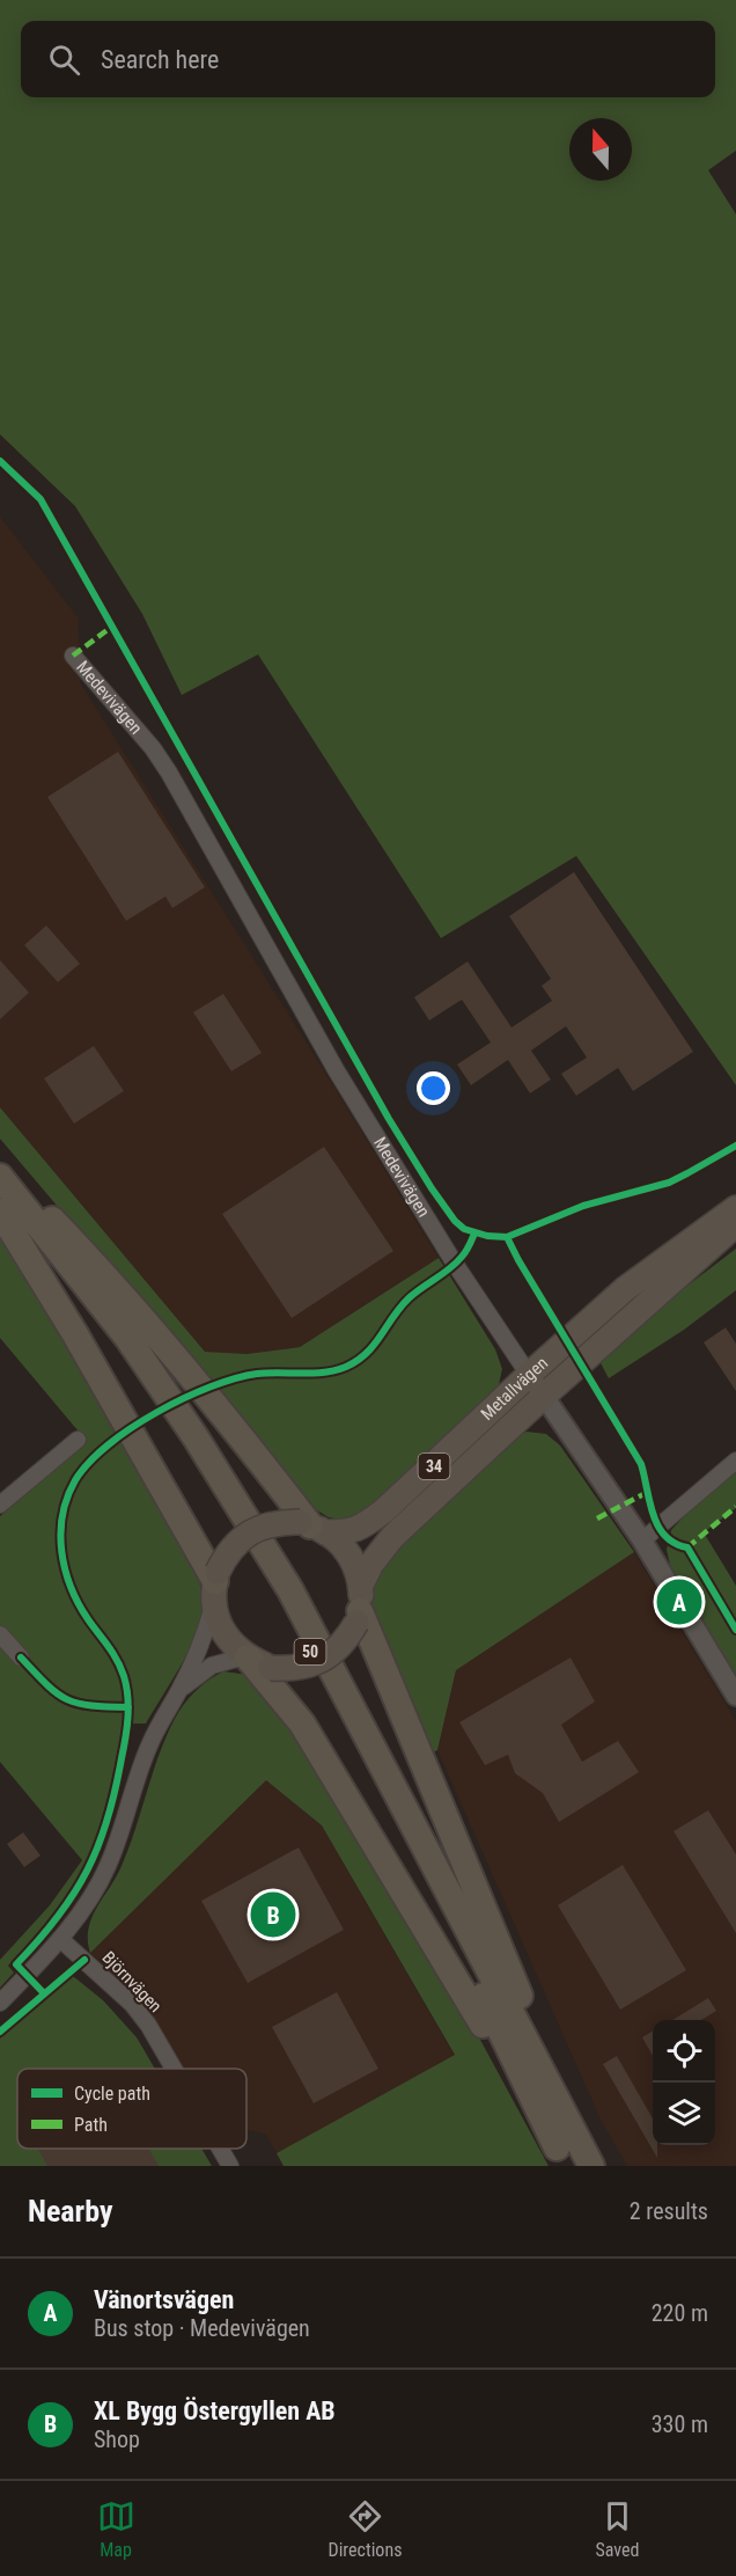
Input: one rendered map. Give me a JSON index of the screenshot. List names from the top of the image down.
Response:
{
  "streets": {
    "highway": ["50"],
    "main road": ["Metallvägen", "34"],
    "street": ["Medevivägen", "Björnvägen"]
  },
  "crossings": [
    ["Medevivägen", "Metallvägen"],
    ["Metallvägen", "34"]
  ],
  "legend": ["Cycle path", "Path"],
  "north": "top",
  "page": {
    "search": "Search here",
    "pins": ["A", "B"],
    "heading": ["Nearby", "2 results"],
    "list": [
      {
        "mark": "A",
        "name": "Vänortsvägen",
        "note": "Bus stop · Medevivägen",
        "value": "220 m"
      },
      {
        "mark": "B",
        "name": "XL Bygg Östergyllen AB",
        "note": "Shop",
        "value": "330 m"
      }
    ],
    "nav": ["Map", "Directions", "Saved"]
  }
}
